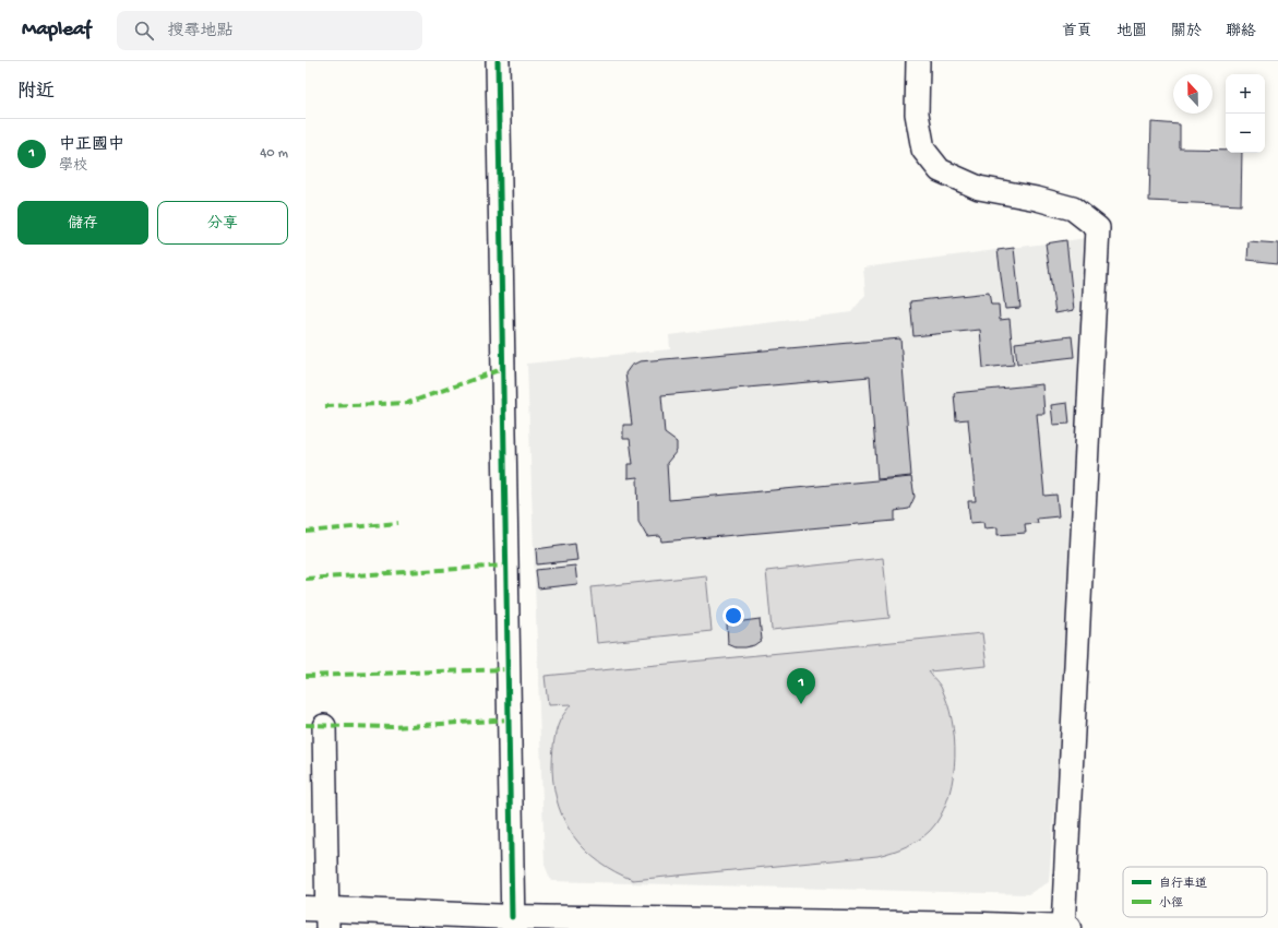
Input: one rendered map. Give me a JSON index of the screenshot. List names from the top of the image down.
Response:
{
  "legend": ["自行車道", "小徑"],
  "north": "top",
  "page": {
    "header": "Mapleaf",
    "search": "搜尋地點",
    "nav": [
      "首頁",
      "地圖",
      "關於",
      "聯絡"
    ],
    "heading": "附近",
    "map_buttons": ["+", "−"],
    "list": [
      {
        "mark": "1",
        "name": "中正國中",
        "note": "學校",
        "value": "40 m"
      }
    ],
    "buttons": ["儲存", "分享"],
    "pins": "1"
  }
}
